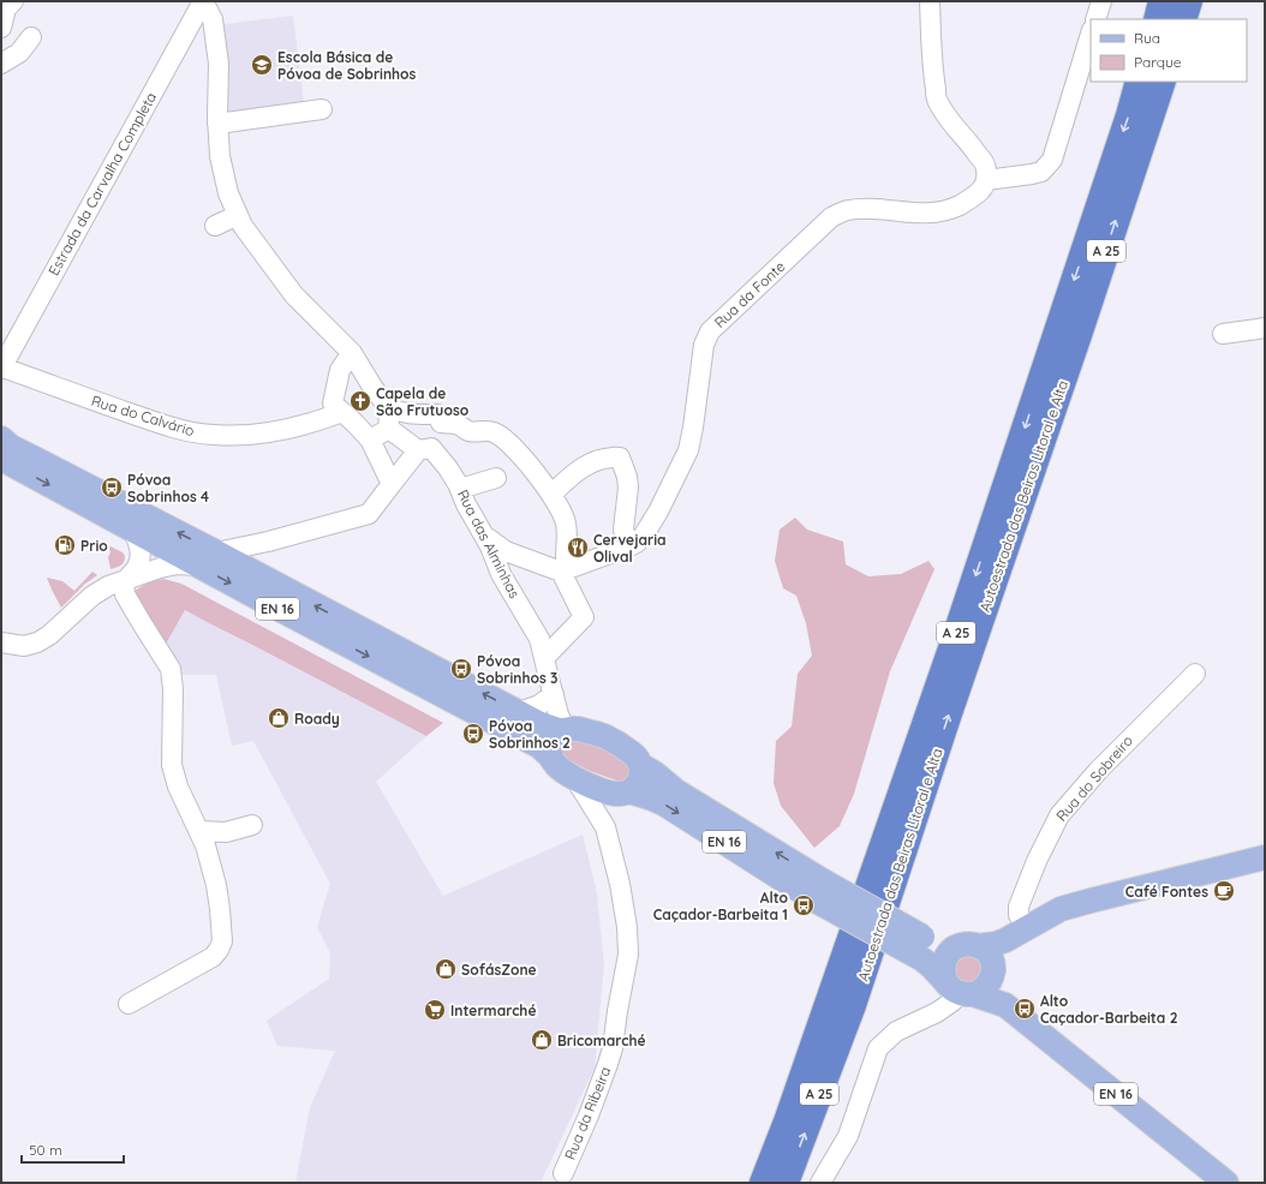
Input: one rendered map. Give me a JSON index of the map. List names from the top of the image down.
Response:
{
  "streets": {
    "highway": ["A 25", "Autoestrada das Beiras Litoral e Alta"],
    "main road": ["EN 16"],
    "street": [
      "Estrada da Carvalha Completa",
      "Rua da Fonte",
      "Rua do Calvário",
      "Rua das Alminhas",
      "Rua do Sobreiro",
      "Rua da Ribeira"
    ]
  },
  "crossings": [
    ["Estrada da Carvalha Completa", "Rua do Calvário"],
    ["EN 16", "Rua da Ribeira"]
  ],
  "places": {
    "school or university": ["Escola Básica de Póvoa de Sobrinhos"],
    "church": ["Capela de São Frutuoso"],
    "bus stop": [
      "Póvoa Sobrinhos 4",
      "Póvoa Sobrinhos 3",
      "Póvoa Sobrinhos 2",
      "Alto Caçador-Barbeita 1",
      "Alto Caçador-Barbeita 2"
    ],
    "fuel station": ["Prio"],
    "restaurant": ["Cervejaria Olival"],
    "shop": ["Roady", "SofásZone", "Bricomarché"],
    "cafe": ["Café Fontes"],
    "supermarket": ["Intermarché"]
  },
  "legend": ["Rua", "Parque"],
  "scale_bar": "50 m"
}
